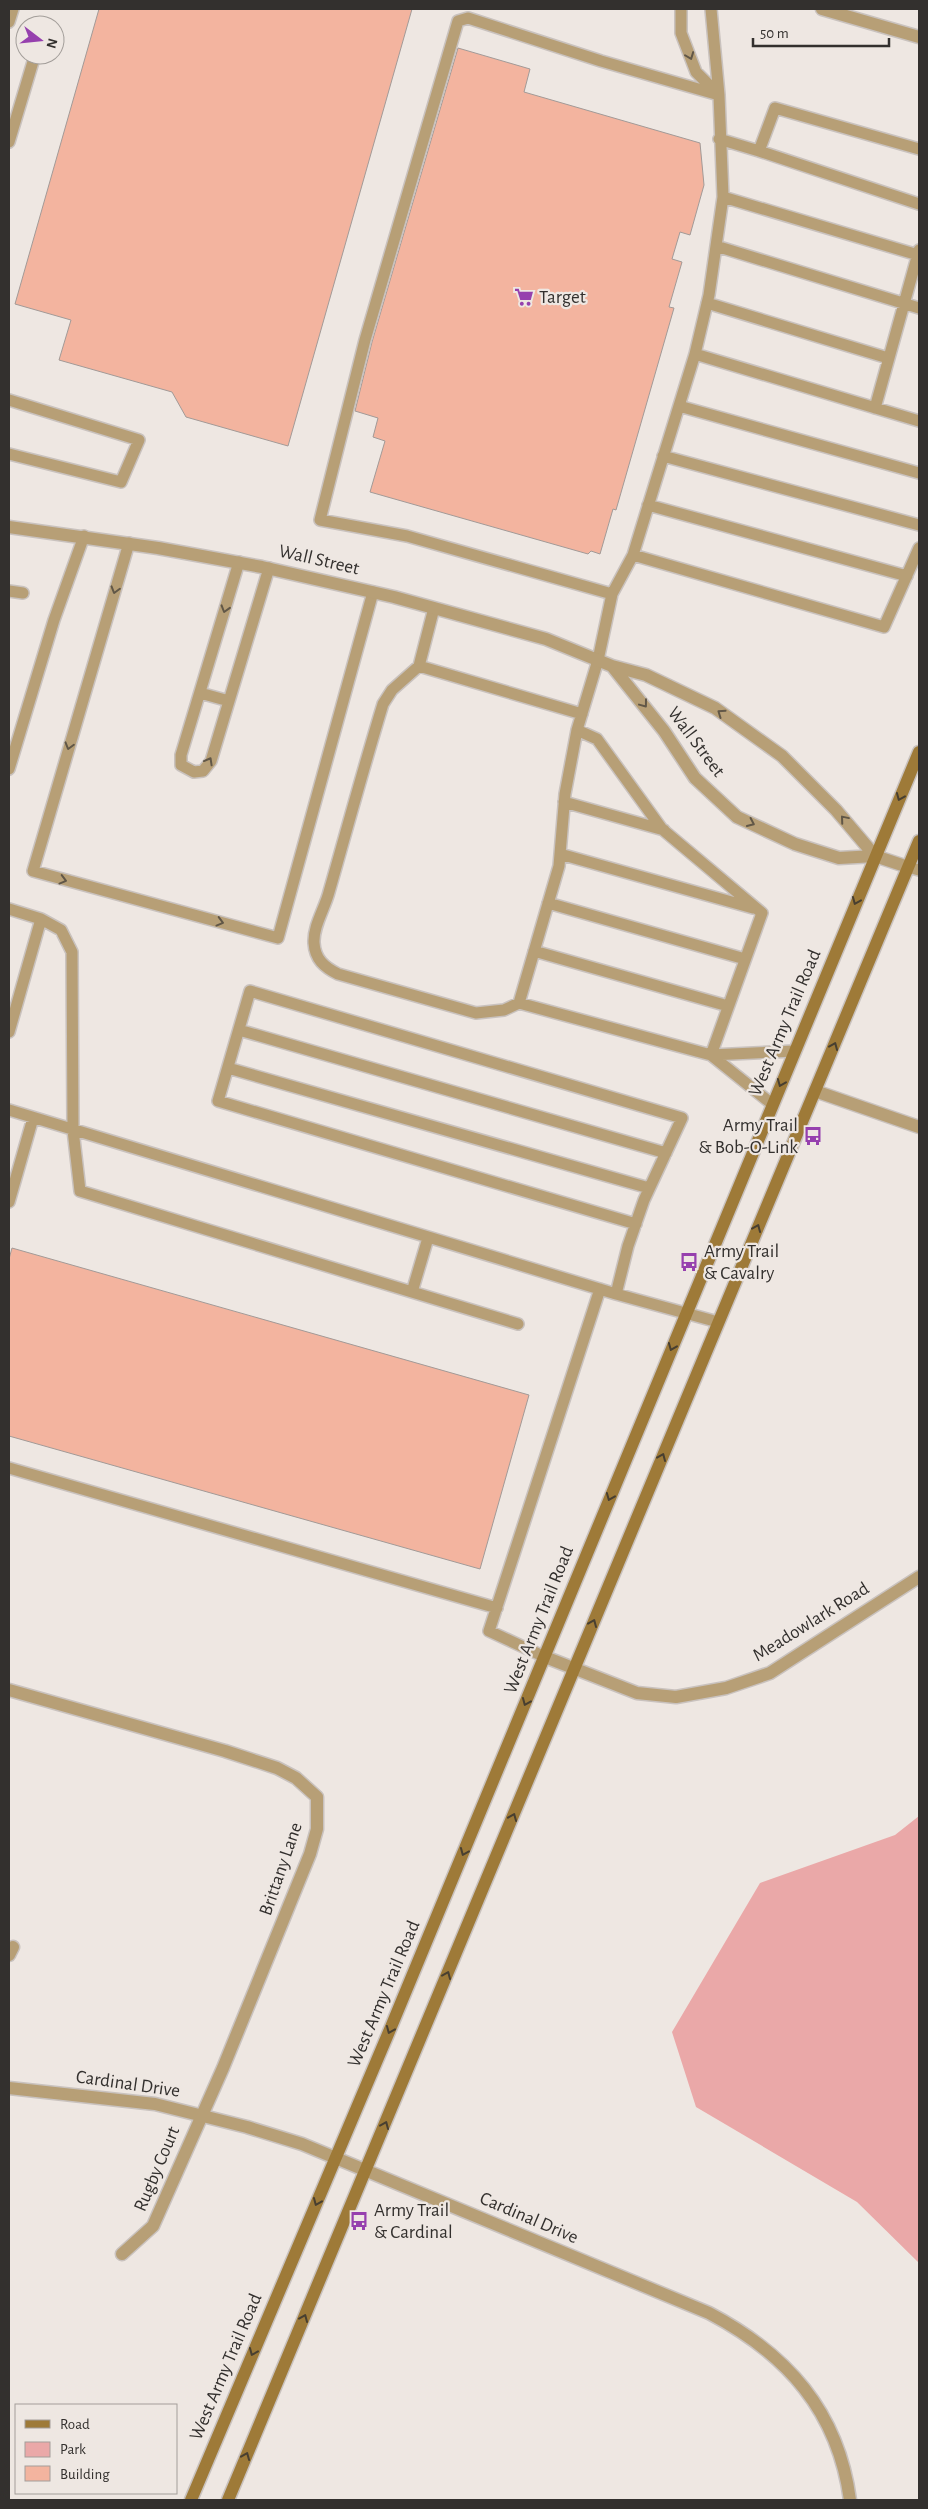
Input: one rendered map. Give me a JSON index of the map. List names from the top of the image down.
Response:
{
  "streets": {
    "main road": ["West Army Trail Road"],
    "street": [
      "Wall Street",
      "Meadowlark Road",
      "Brittany Lane",
      "Cardinal Drive",
      "Rugby Court"
    ]
  },
  "crossings": [
    ["Wall Street", "West Army Trail Road"],
    ["West Army Trail Road", "Meadowlark Road"],
    ["West Army Trail Road", "Cardinal Drive"],
    ["Brittany Lane", "Cardinal Drive"],
    ["Brittany Lane", "Rugby Court"],
    ["Cardinal Drive", "Rugby Court"]
  ],
  "places": {
    "supermarket": ["Target"],
    "bus stop": ["Army Trail & Bob-O-Link", "Army Trail & Cavalry", "Army Trail & Cardinal"]
  },
  "legend": ["Road", "Park", "Building"],
  "scale_bar": "50 m",
  "north": "right"
}
